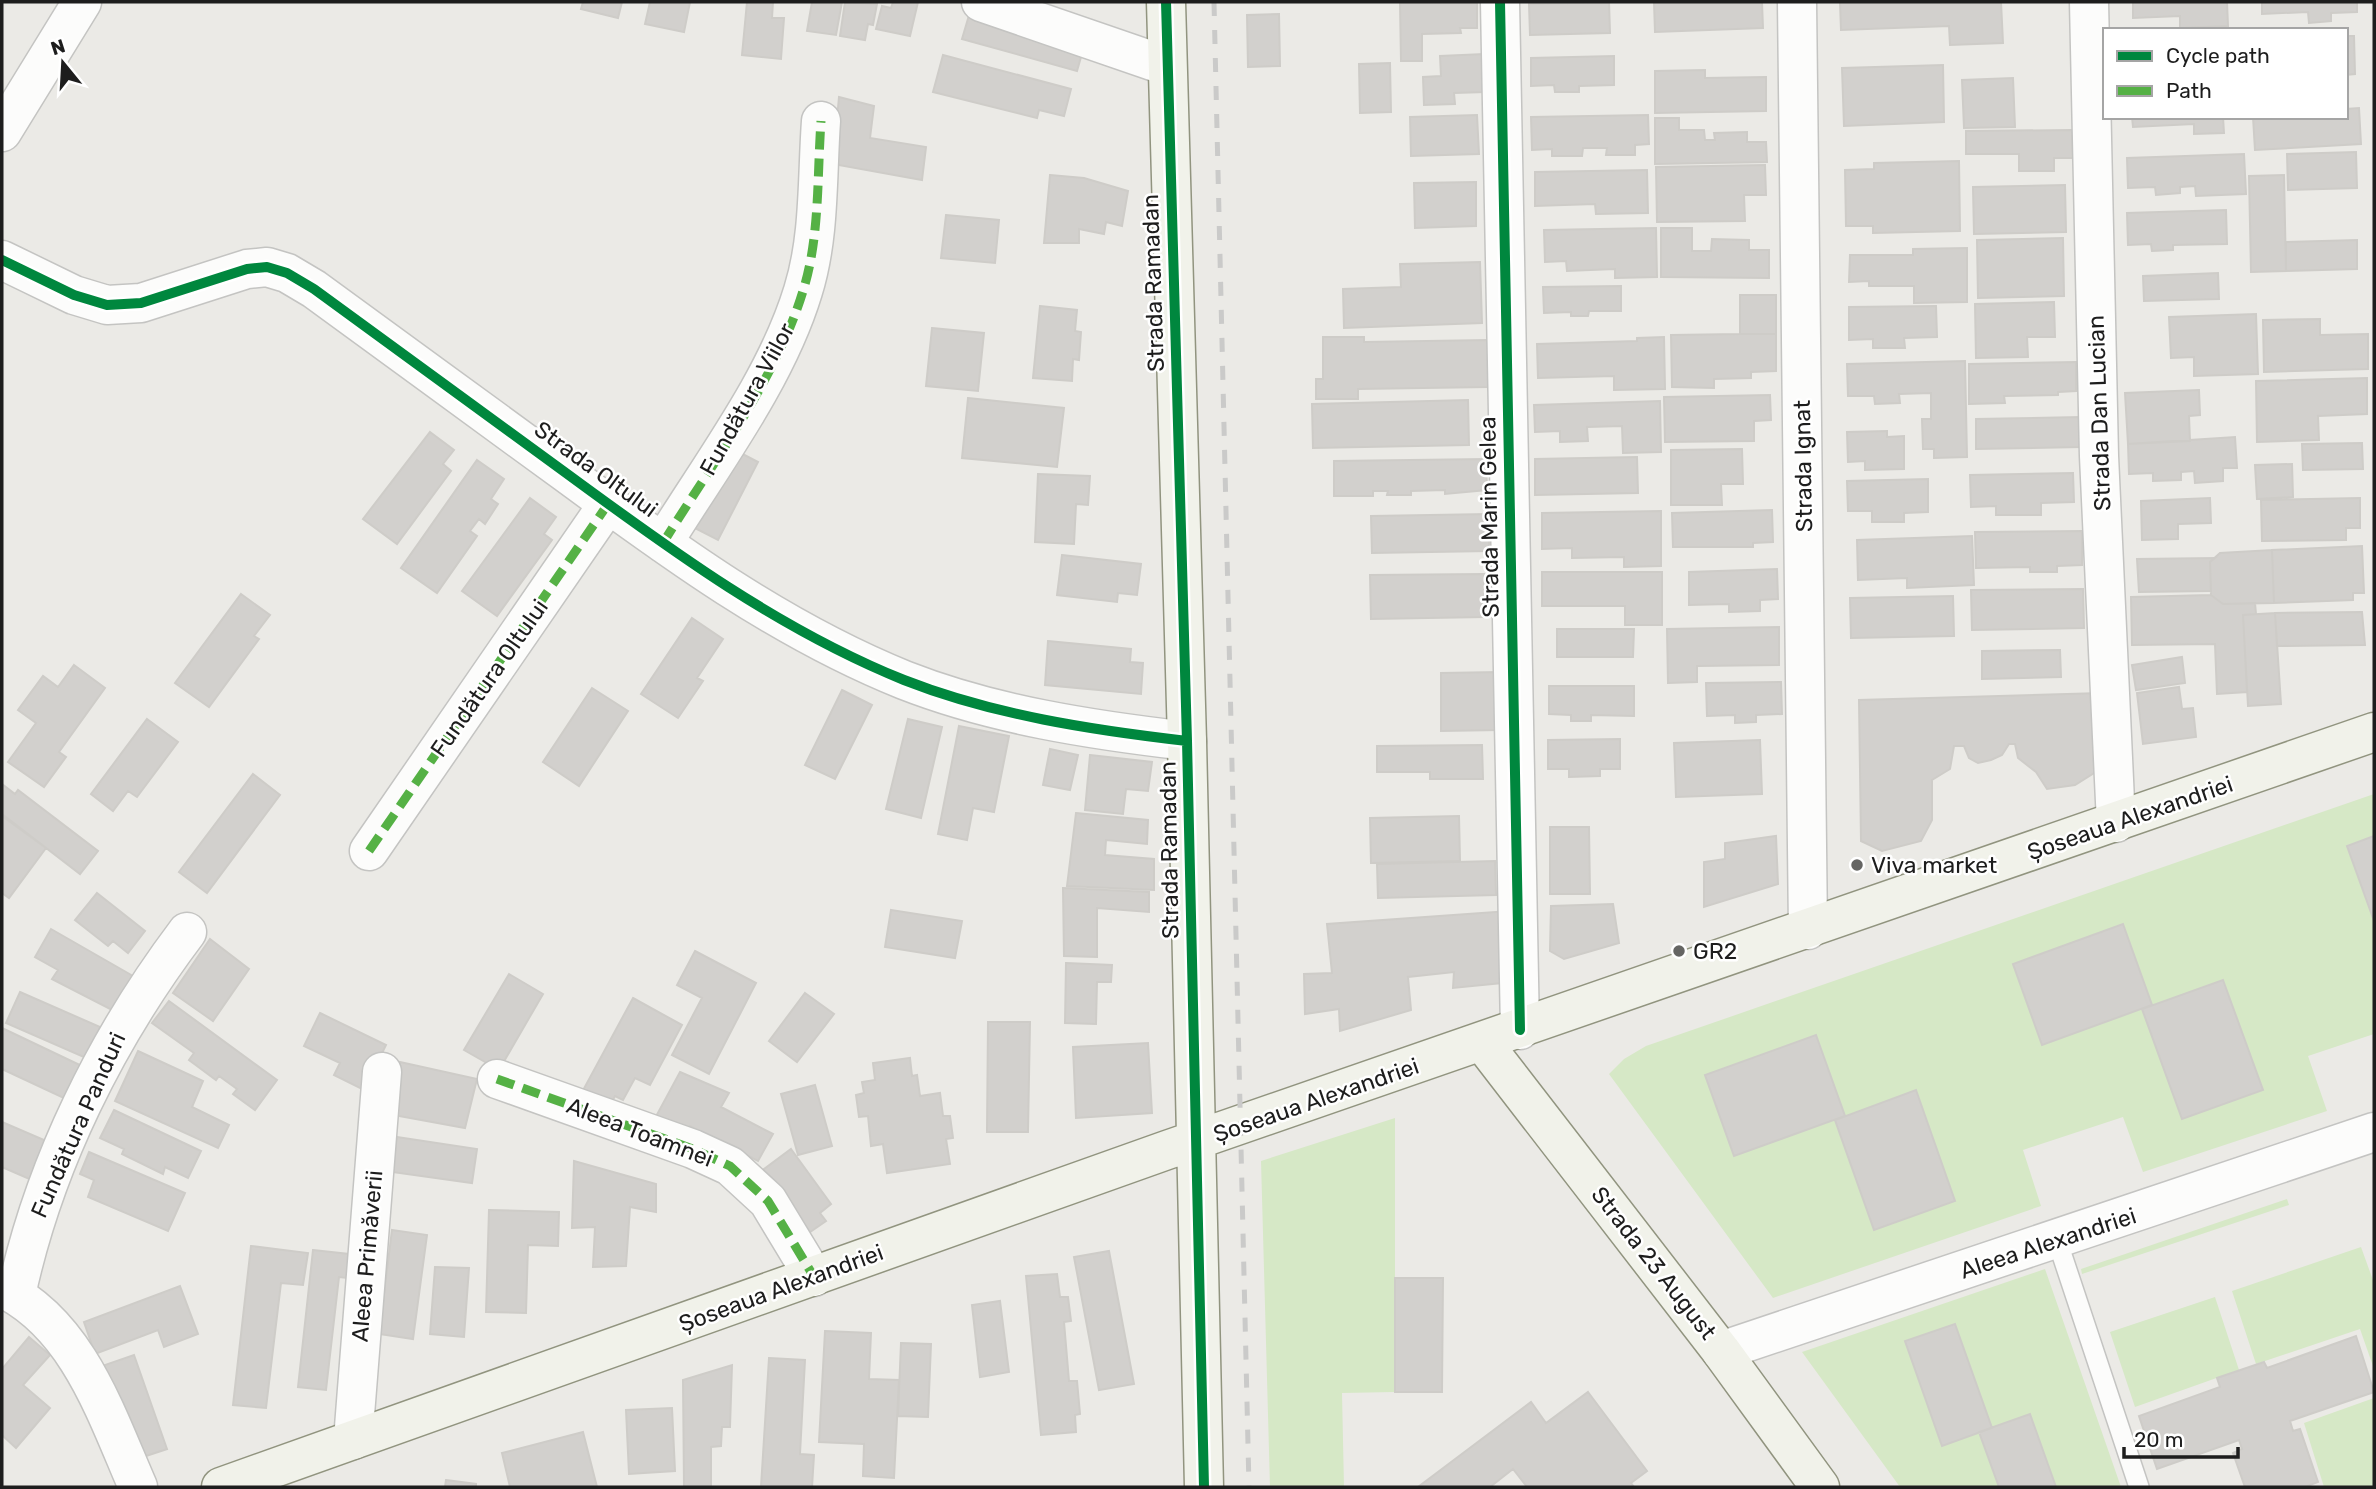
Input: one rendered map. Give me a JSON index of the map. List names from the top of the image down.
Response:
{
  "streets": {
    "main road": ["Strada Ramadan", "Șoseaua Alexandriei", "Strada 23 August"],
    "street": [
      "Fundătura Viilor",
      "Strada Dan Lucian",
      "Strada Ignat",
      "Strada Oltului",
      "Strada Marin Gelea",
      "Fundătura Oltului",
      "Fundătura Panduri",
      "Aleea Toamnei",
      "Aleea Alexandriei",
      "Aleea Primăverii"
    ]
  },
  "crossings": [
    ["Strada Ramadan", "Strada Oltului"],
    ["Strada Ramadan", "Șoseaua Alexandriei"],
    ["Fundătura Viilor", "Strada Oltului"],
    ["Strada Dan Lucian", "Șoseaua Alexandriei"],
    ["Strada Ignat", "Șoseaua Alexandriei"],
    ["Strada Oltului", "Fundătura Oltului"],
    ["Strada Marin Gelea", "Șoseaua Alexandriei"],
    ["Șoseaua Alexandriei", "Aleea Toamnei"],
    ["Șoseaua Alexandriei", "Aleea Primăverii"],
    ["Șoseaua Alexandriei", "Strada 23 August"],
    ["Aleea Alexandriei", "Strada 23 August"]
  ],
  "places": ["Viva market", "GR2"],
  "legend": ["Cycle path", "Path"],
  "scale_bar": "20 m",
  "north": "top"
}
